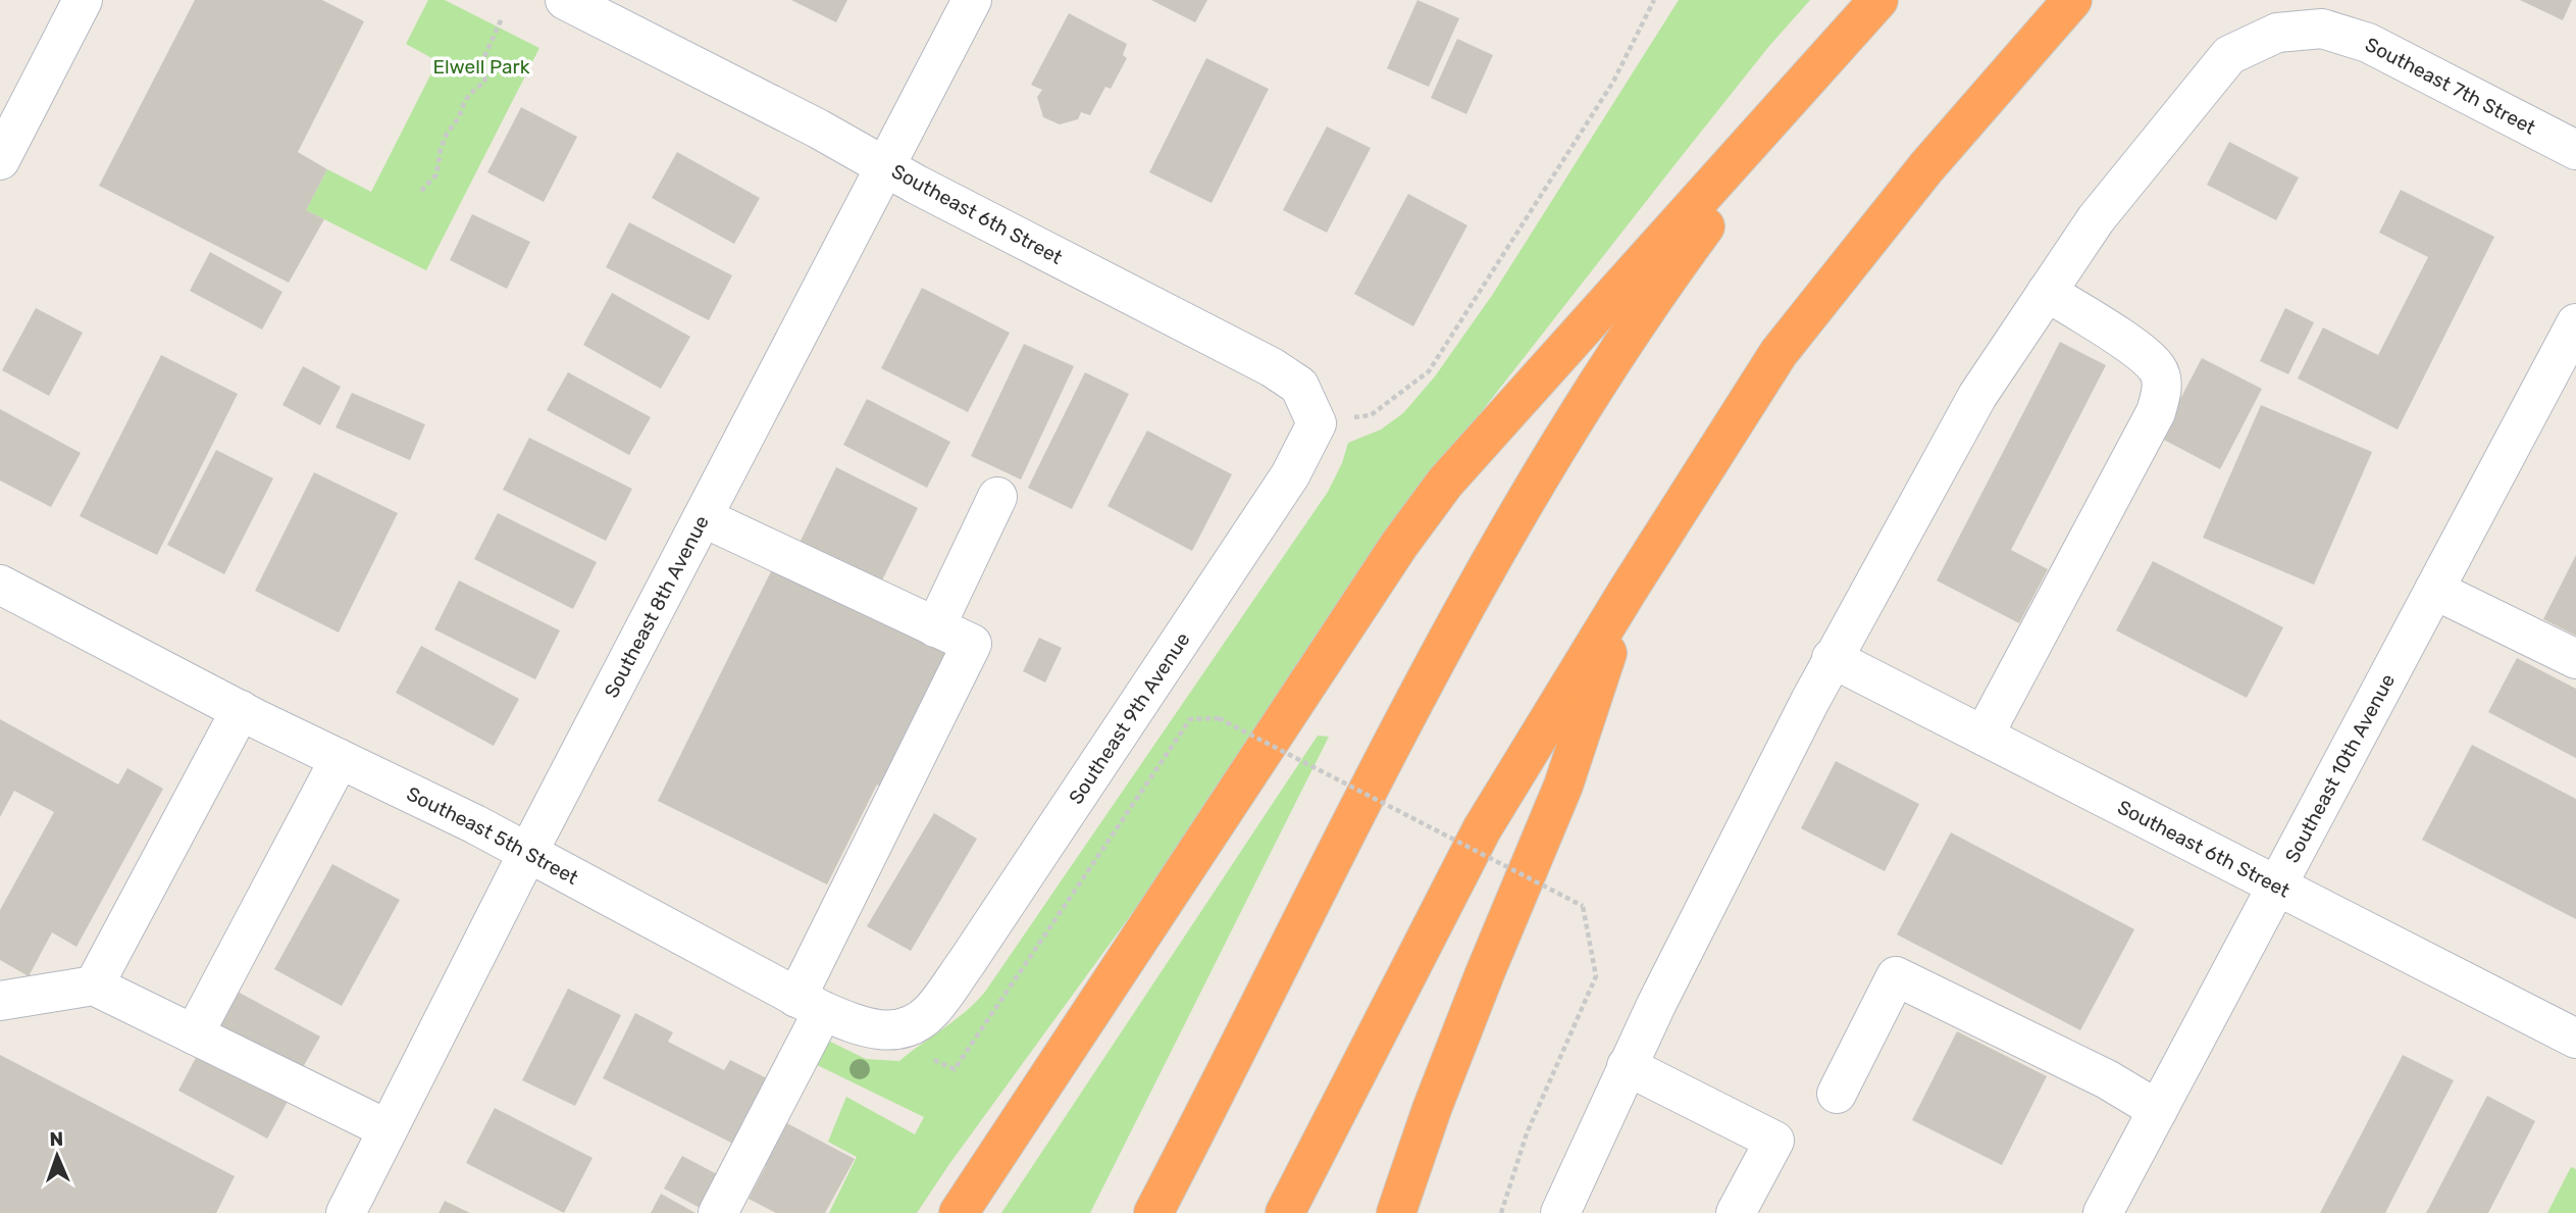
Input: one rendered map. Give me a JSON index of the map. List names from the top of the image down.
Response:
{
  "streets": {
    "street": [
      "Southeast 7th Street",
      "Southeast 6th Street",
      "Southeast 8th Avenue",
      "Southeast 9th Avenue",
      "Southeast 10th Avenue",
      "Southeast 5th Street"
    ]
  },
  "crossings": [
    ["Southeast 6th Street", "Southeast 8th Avenue"],
    ["Southeast 6th Street", "Southeast 9th Avenue"],
    ["Southeast 6th Street", "Southeast 10th Avenue"],
    ["Southeast 8th Avenue", "Southeast 5th Street"],
    ["Southeast 9th Avenue", "Southeast 5th Street"]
  ],
  "parks": ["Elwell Park"],
  "north": "top"
}
